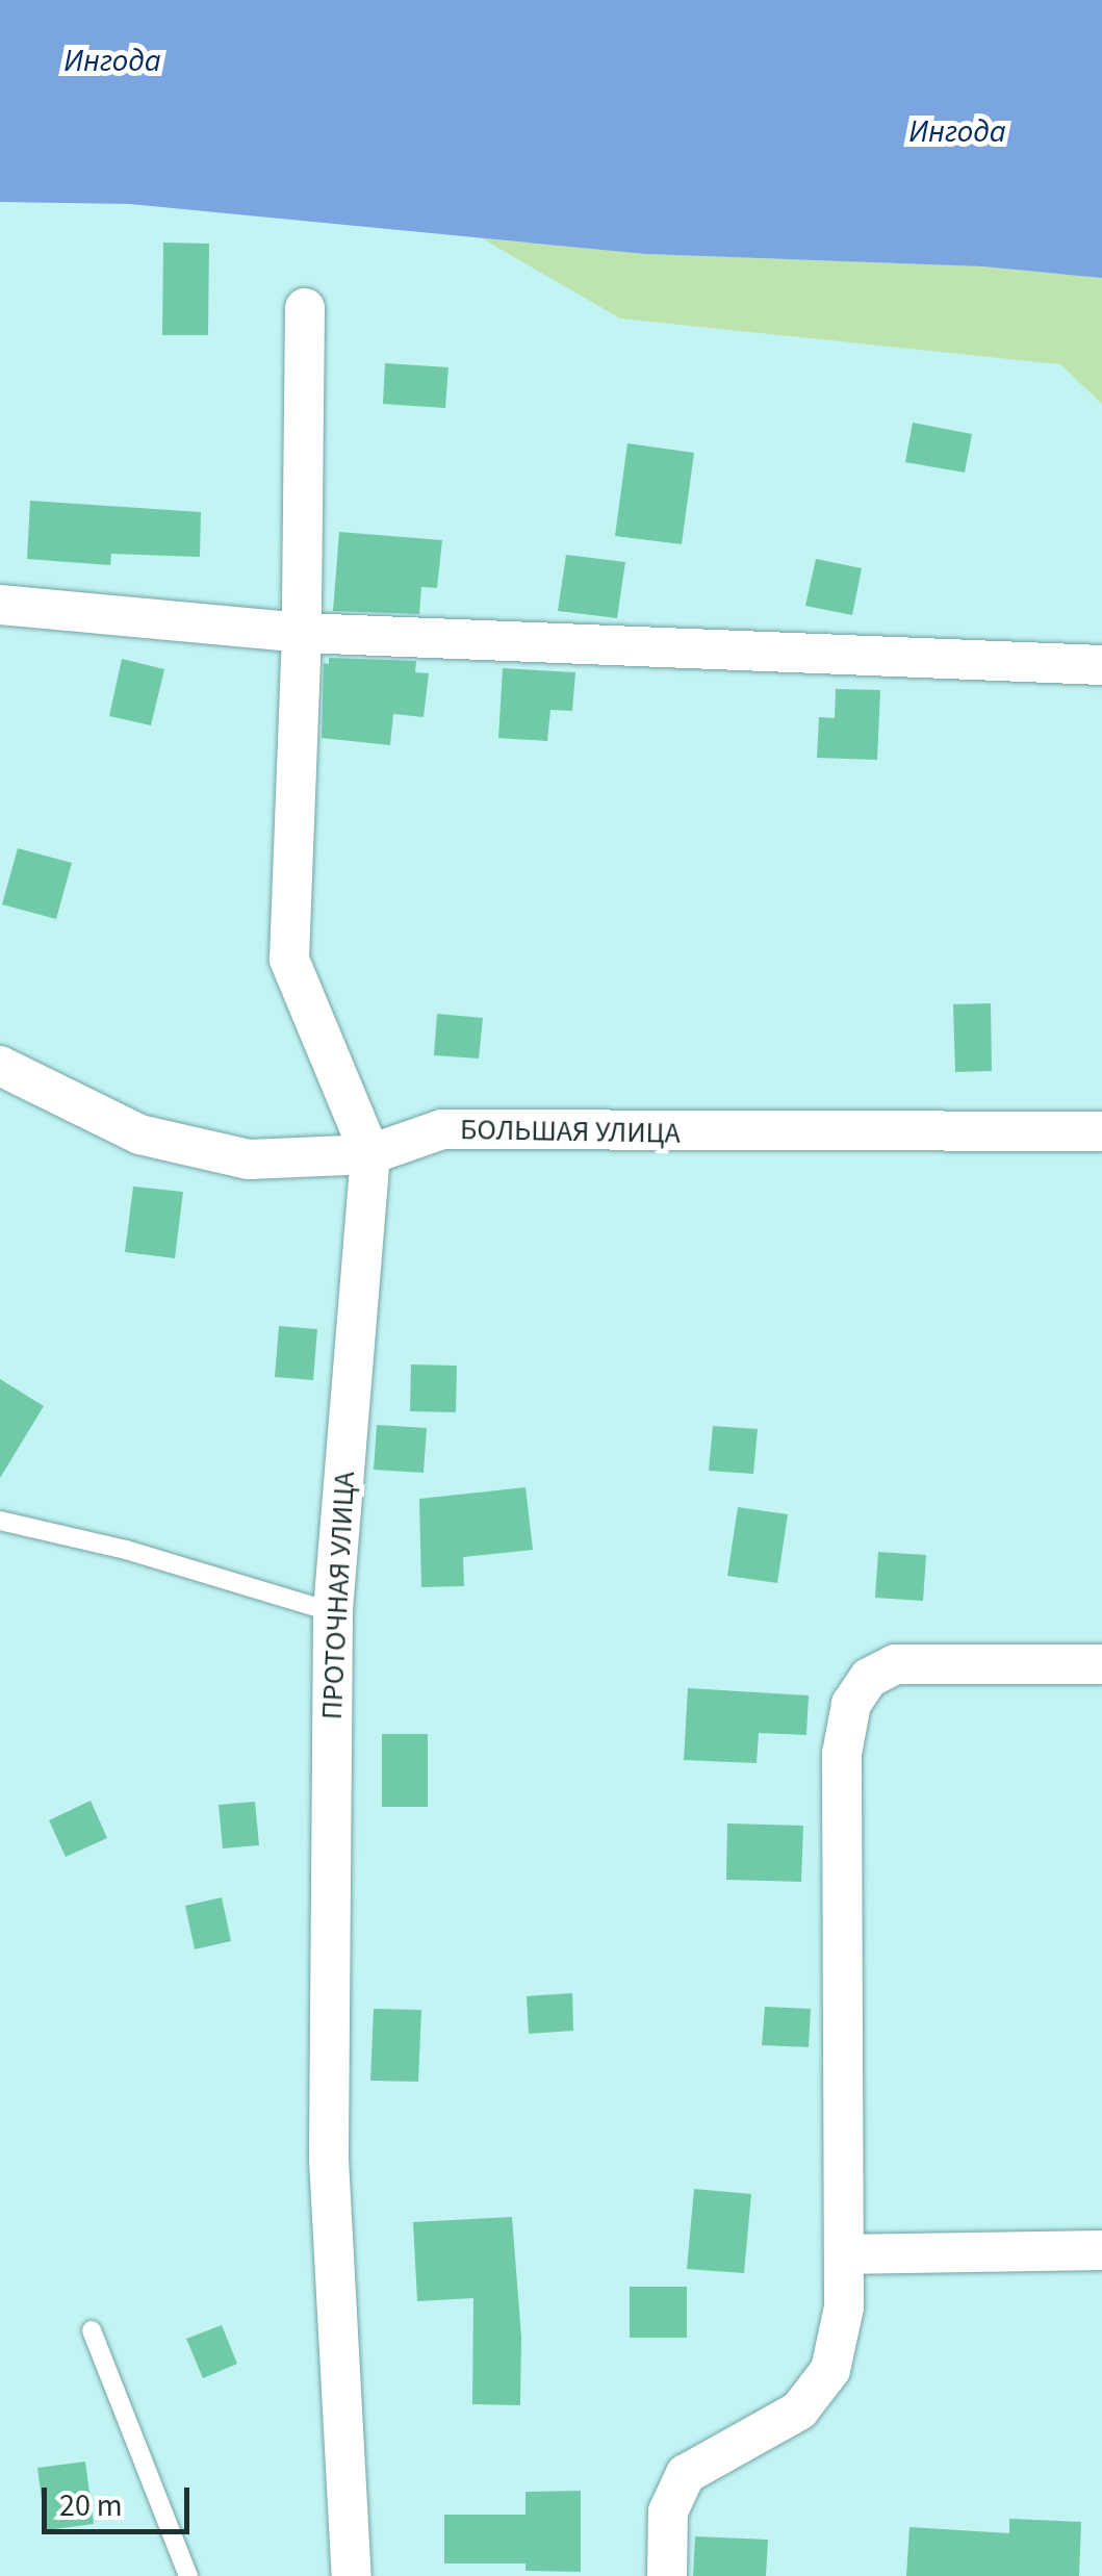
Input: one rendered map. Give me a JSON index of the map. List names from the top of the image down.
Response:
{
  "streets": {
    "street": ["БОЛЬШАЯ УЛИЦА", "ПРОТОЧНАЯ УЛИЦА"]
  },
  "crossings": [
    ["БОЛЬШАЯ УЛИЦА", "ПРОТОЧНАЯ УЛИЦА"]
  ],
  "water": ["Ингода"],
  "scale_bar": "20 m"
}
